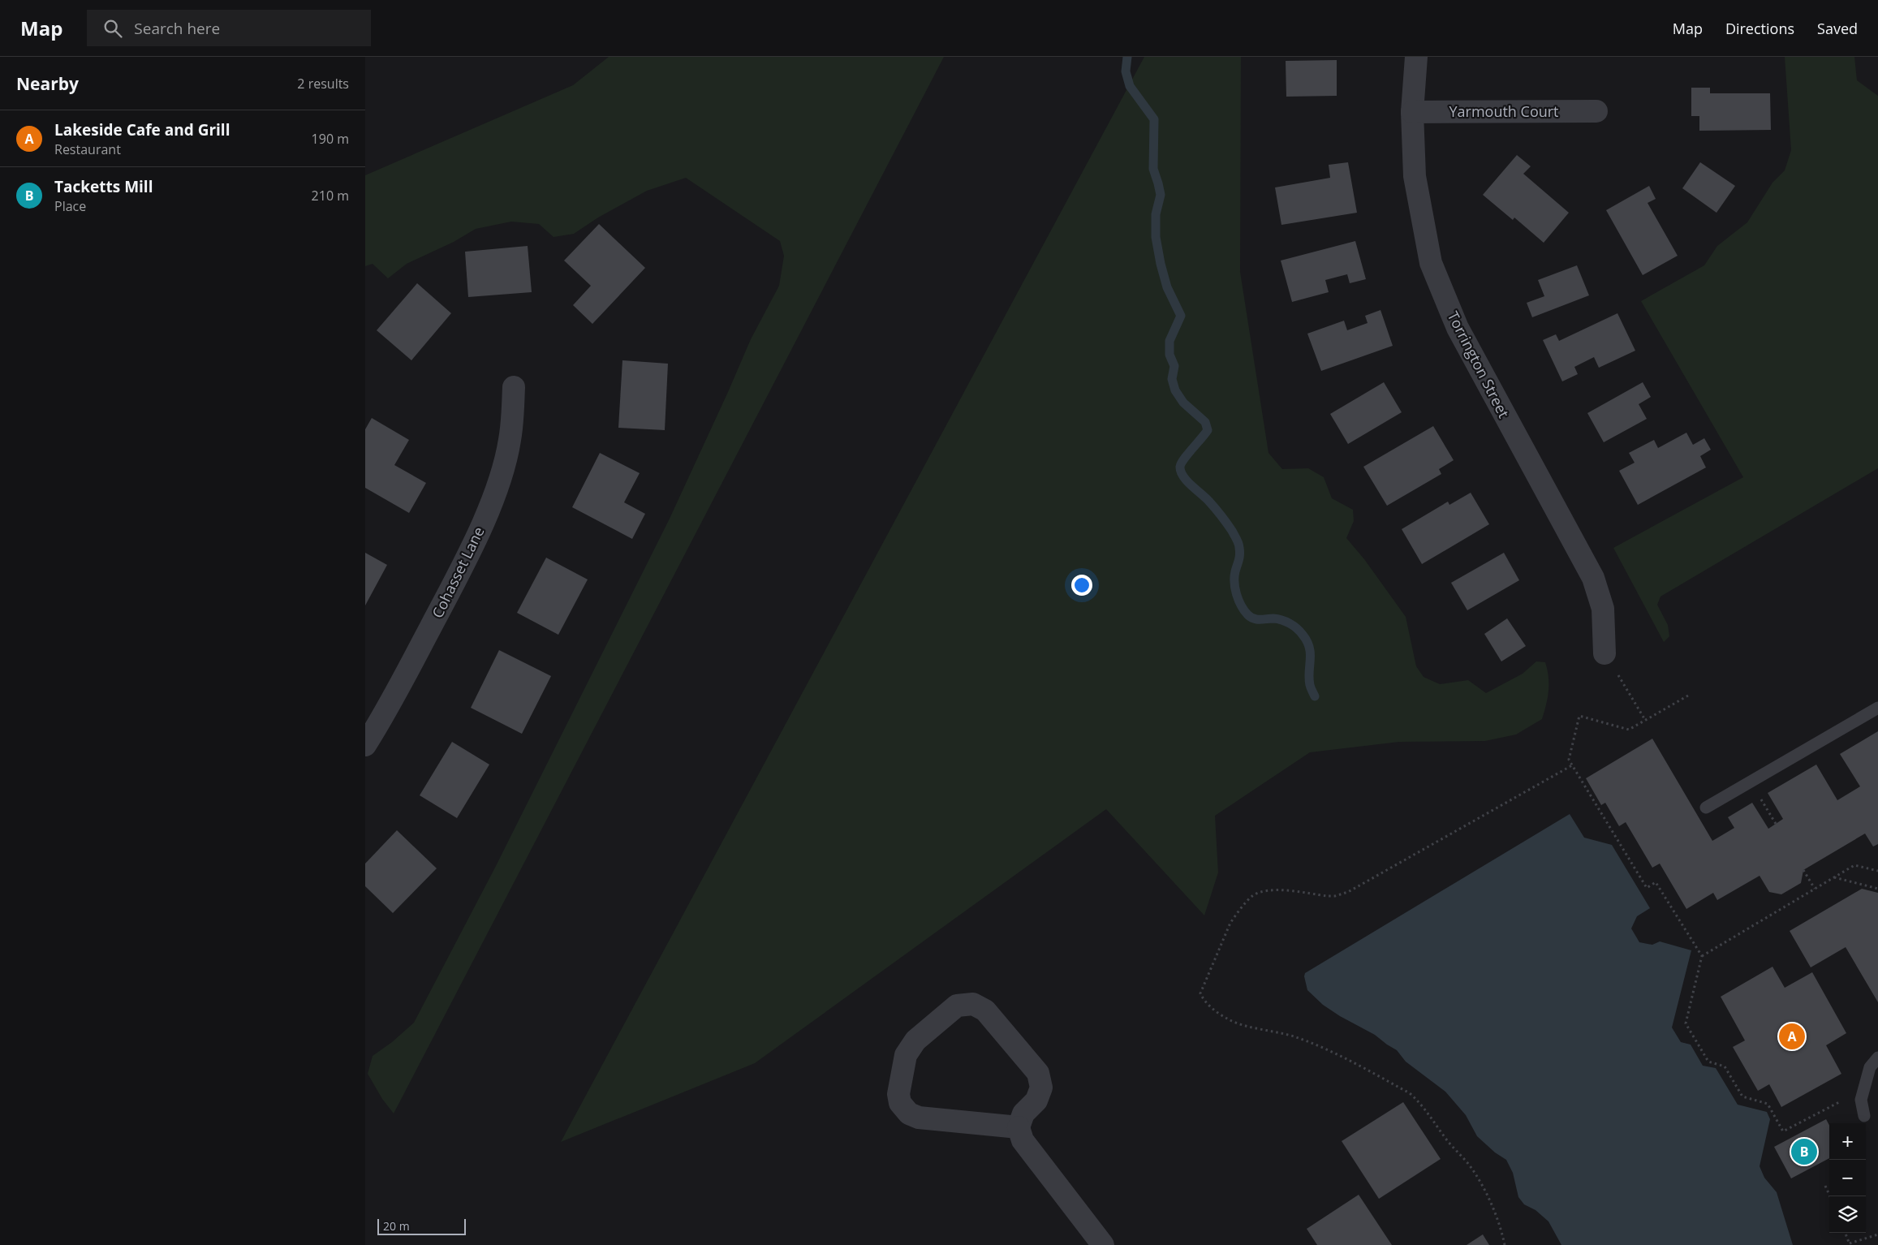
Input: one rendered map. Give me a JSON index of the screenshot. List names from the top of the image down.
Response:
{
  "streets": {
    "street": ["Yarmouth Court", "Torrington Street", "Cohasset Lane"]
  },
  "crossings": [
    ["Yarmouth Court", "Torrington Street"]
  ],
  "scale_bar": "20 m",
  "page": {
    "header": "Map",
    "search": "Search here",
    "nav": ["Map", "Directions", "Saved"],
    "heading": ["Nearby", "2 results"],
    "list": [
      {
        "mark": "A",
        "name": "Lakeside Cafe and Grill",
        "note": "Restaurant",
        "value": "190 m"
      },
      {
        "mark": "B",
        "name": "Tacketts Mill",
        "note": "Place",
        "value": "210 m"
      }
    ],
    "pins": ["A", "B"],
    "map_buttons": ["+", "−"],
    "scale": "20 m"
  }
}
